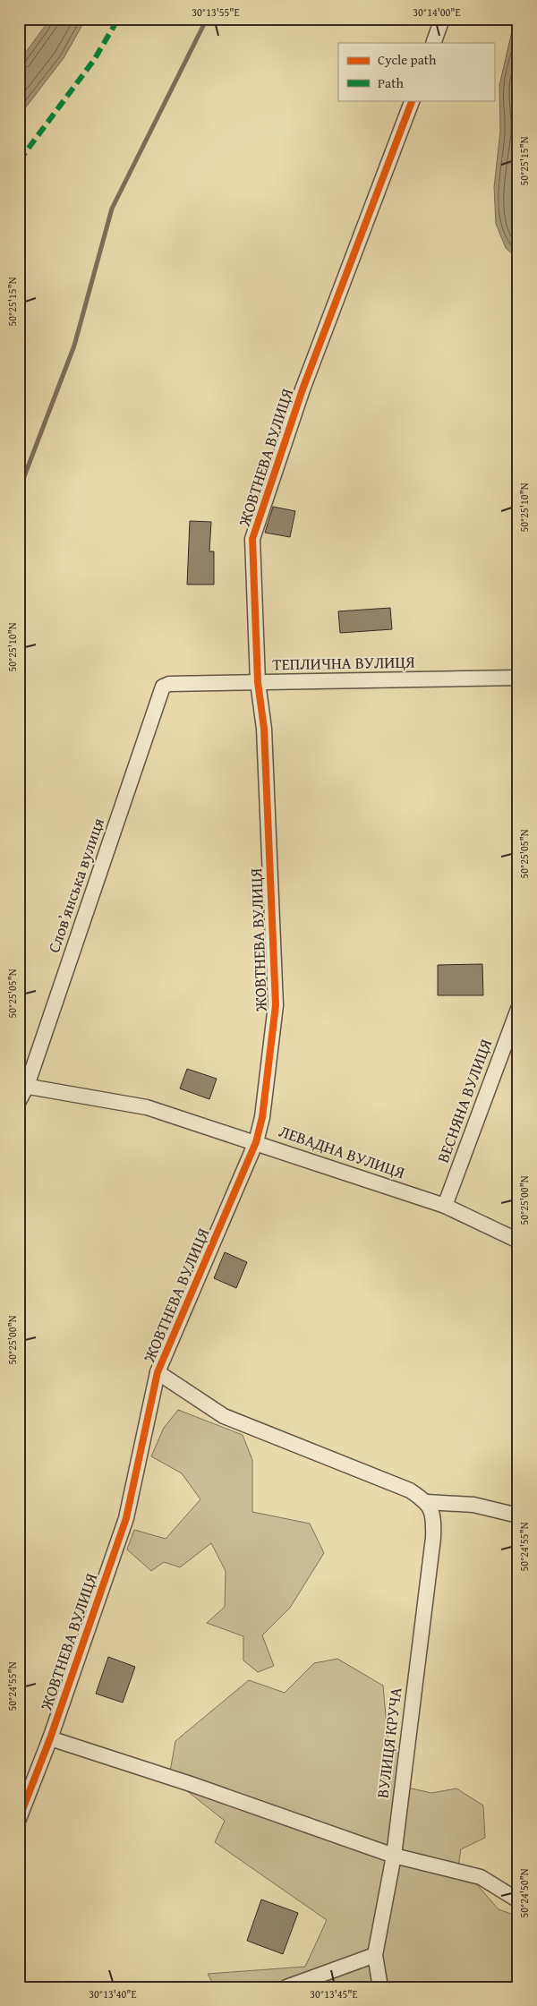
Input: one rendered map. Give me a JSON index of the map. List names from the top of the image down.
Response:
{
  "streets": {
    "street": [
      "ЖОВТНЕВА ВУЛИЦЯ",
      "ТЕПЛИЧНА ВУЛИЦЯ",
      "Словʼянська вулиця",
      "ВЕСНЯНА ВУЛИЦЯ",
      "ЛЕВАДНА ВУЛИЦЯ",
      "ВУЛИЦЯ КРУЧА"
    ]
  },
  "crossings": [
    ["ЖОВТНЕВА ВУЛИЦЯ", "ТЕПЛИЧНА ВУЛИЦЯ"],
    ["ЖОВТНЕВА ВУЛИЦЯ", "ЛЕВАДНА ВУЛИЦЯ"],
    ["ТЕПЛИЧНА ВУЛИЦЯ", "Словʼянська вулиця"],
    ["Словʼянська вулиця", "ЛЕВАДНА ВУЛИЦЯ"],
    ["ВЕСНЯНА ВУЛИЦЯ", "ЛЕВАДНА ВУЛИЦЯ"]
  ],
  "legend": ["Cycle path", "Path"],
  "coordinates": [
    "30°13'55\"E",
    "30°14'00\"E",
    "50°25'15\"N",
    "50°25'10\"N",
    "50°25'05\"N",
    "50°25'00\"N",
    "50°24'55\"N",
    "50°24'50\"N",
    "30°13'40\"E",
    "30°13'45\"E"
  ]
}
